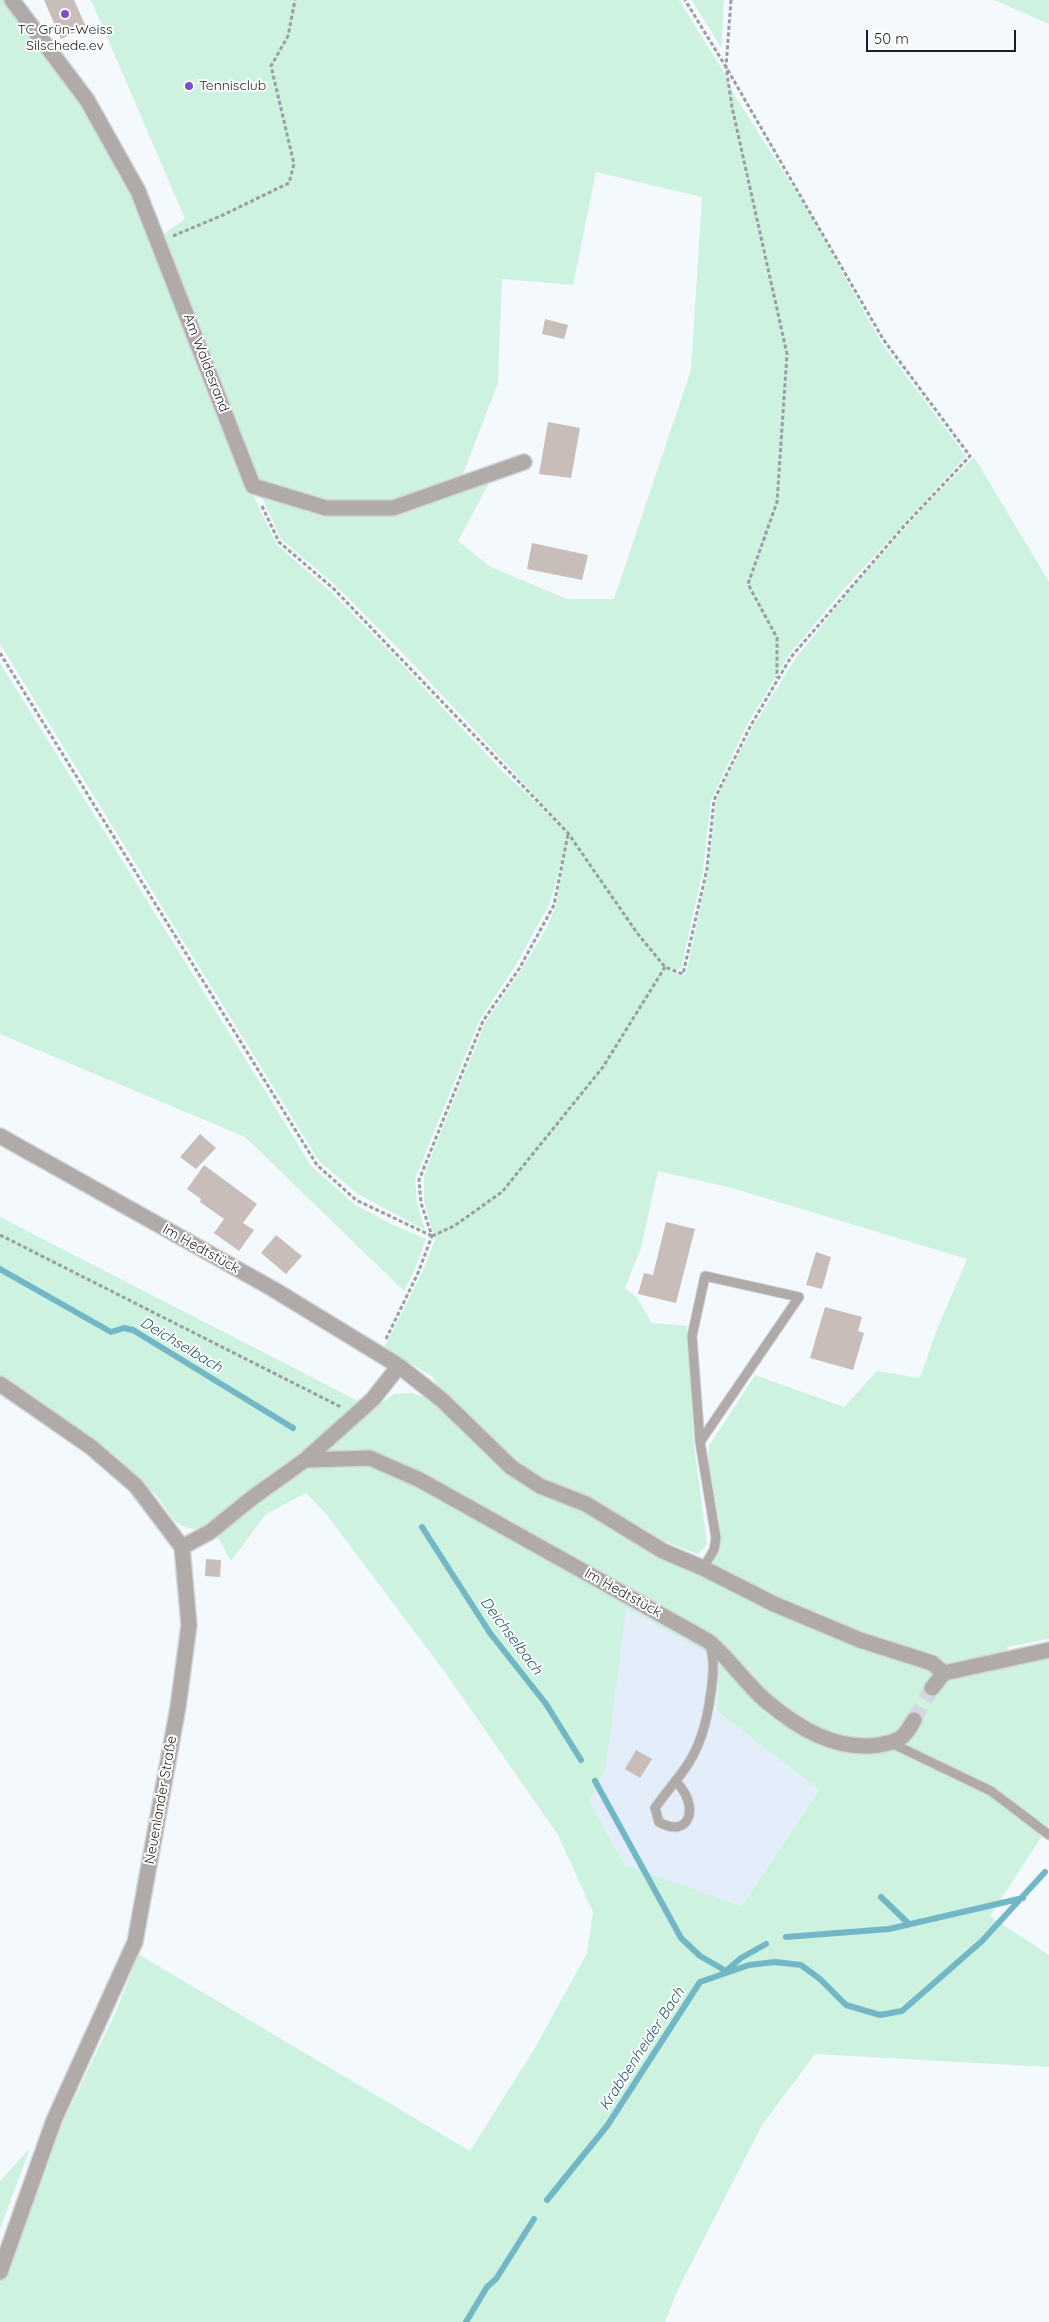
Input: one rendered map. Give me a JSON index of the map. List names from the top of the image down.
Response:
{
  "streets": {
    "street": ["Am Waldesrand", "Im Hedtstück", "Neuenlander Straße"]
  },
  "water": ["Deichselbach", "Krabbenheider Bach"],
  "places": ["TC Grün-Weiss Silschede.ev", "Tennisclub"],
  "scale_bar": "50 m"
}
